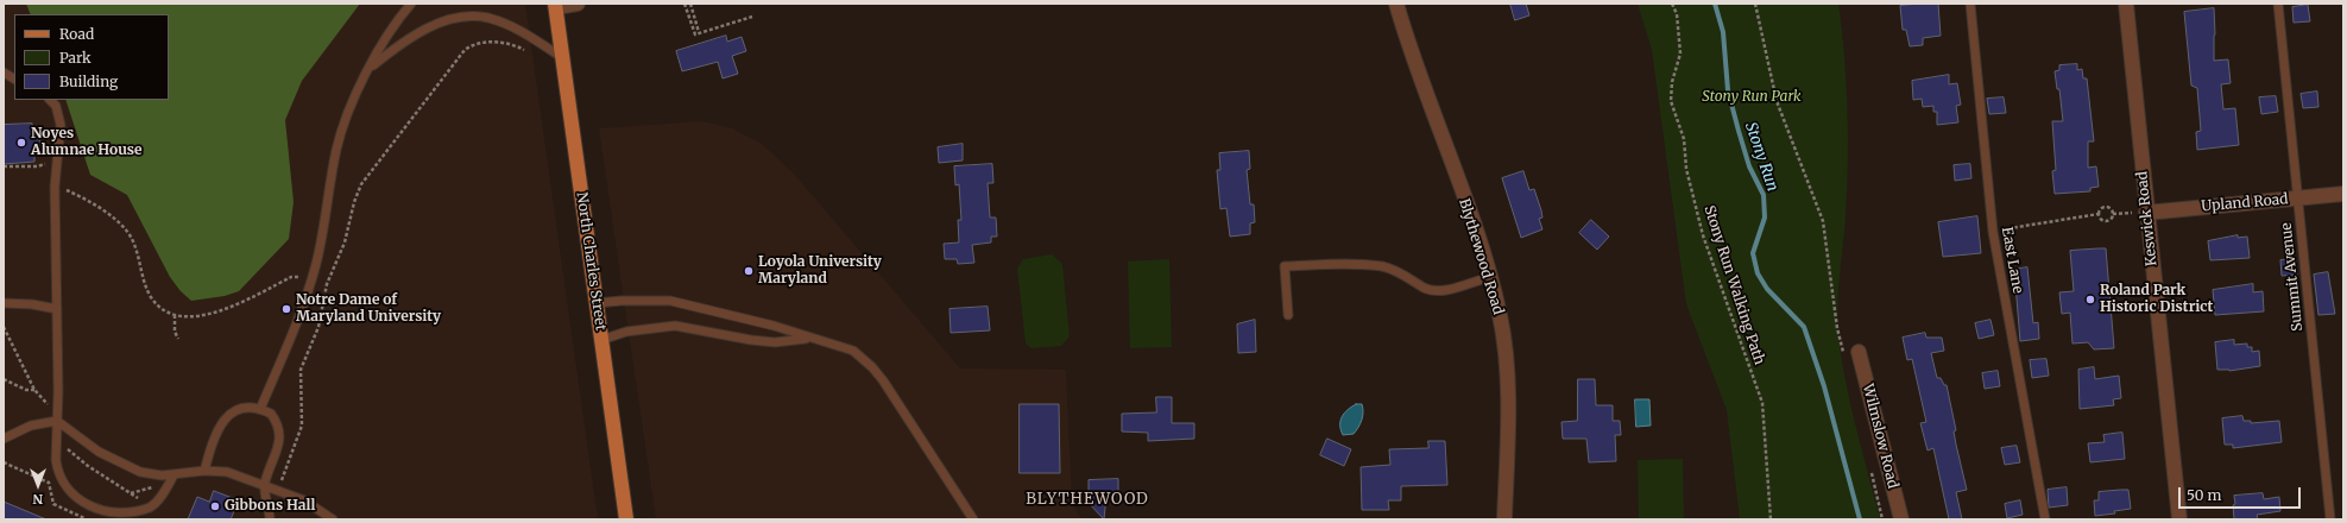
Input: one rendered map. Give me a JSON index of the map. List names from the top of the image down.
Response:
{
  "streets": {
    "main road": ["North Charles Street"],
    "street": [
      "Upland Road",
      "Keswick Road",
      "Blythewood Road",
      "Wilmslow Road"
    ],
    "lane": ["East Lane", "Summit Avenue"],
    "path": ["Stony Run Walking Path"]
  },
  "crossings": [
    ["Upland Road", "Keswick Road"],
    ["Upland Road", "Summit Avenue"]
  ],
  "districts": ["BLYTHEWOOD"],
  "water": ["Stony Run"],
  "parks": ["Stony Run Park"],
  "places": [
    "Noyes Alumnae House",
    "Loyola University Maryland",
    "Roland Park Historic District",
    "Notre Dame of Maryland University",
    "Gibbons Hall"
  ],
  "legend": ["Road", "Park", "Building"],
  "scale_bar": "50 m",
  "north": "bottom"
}
